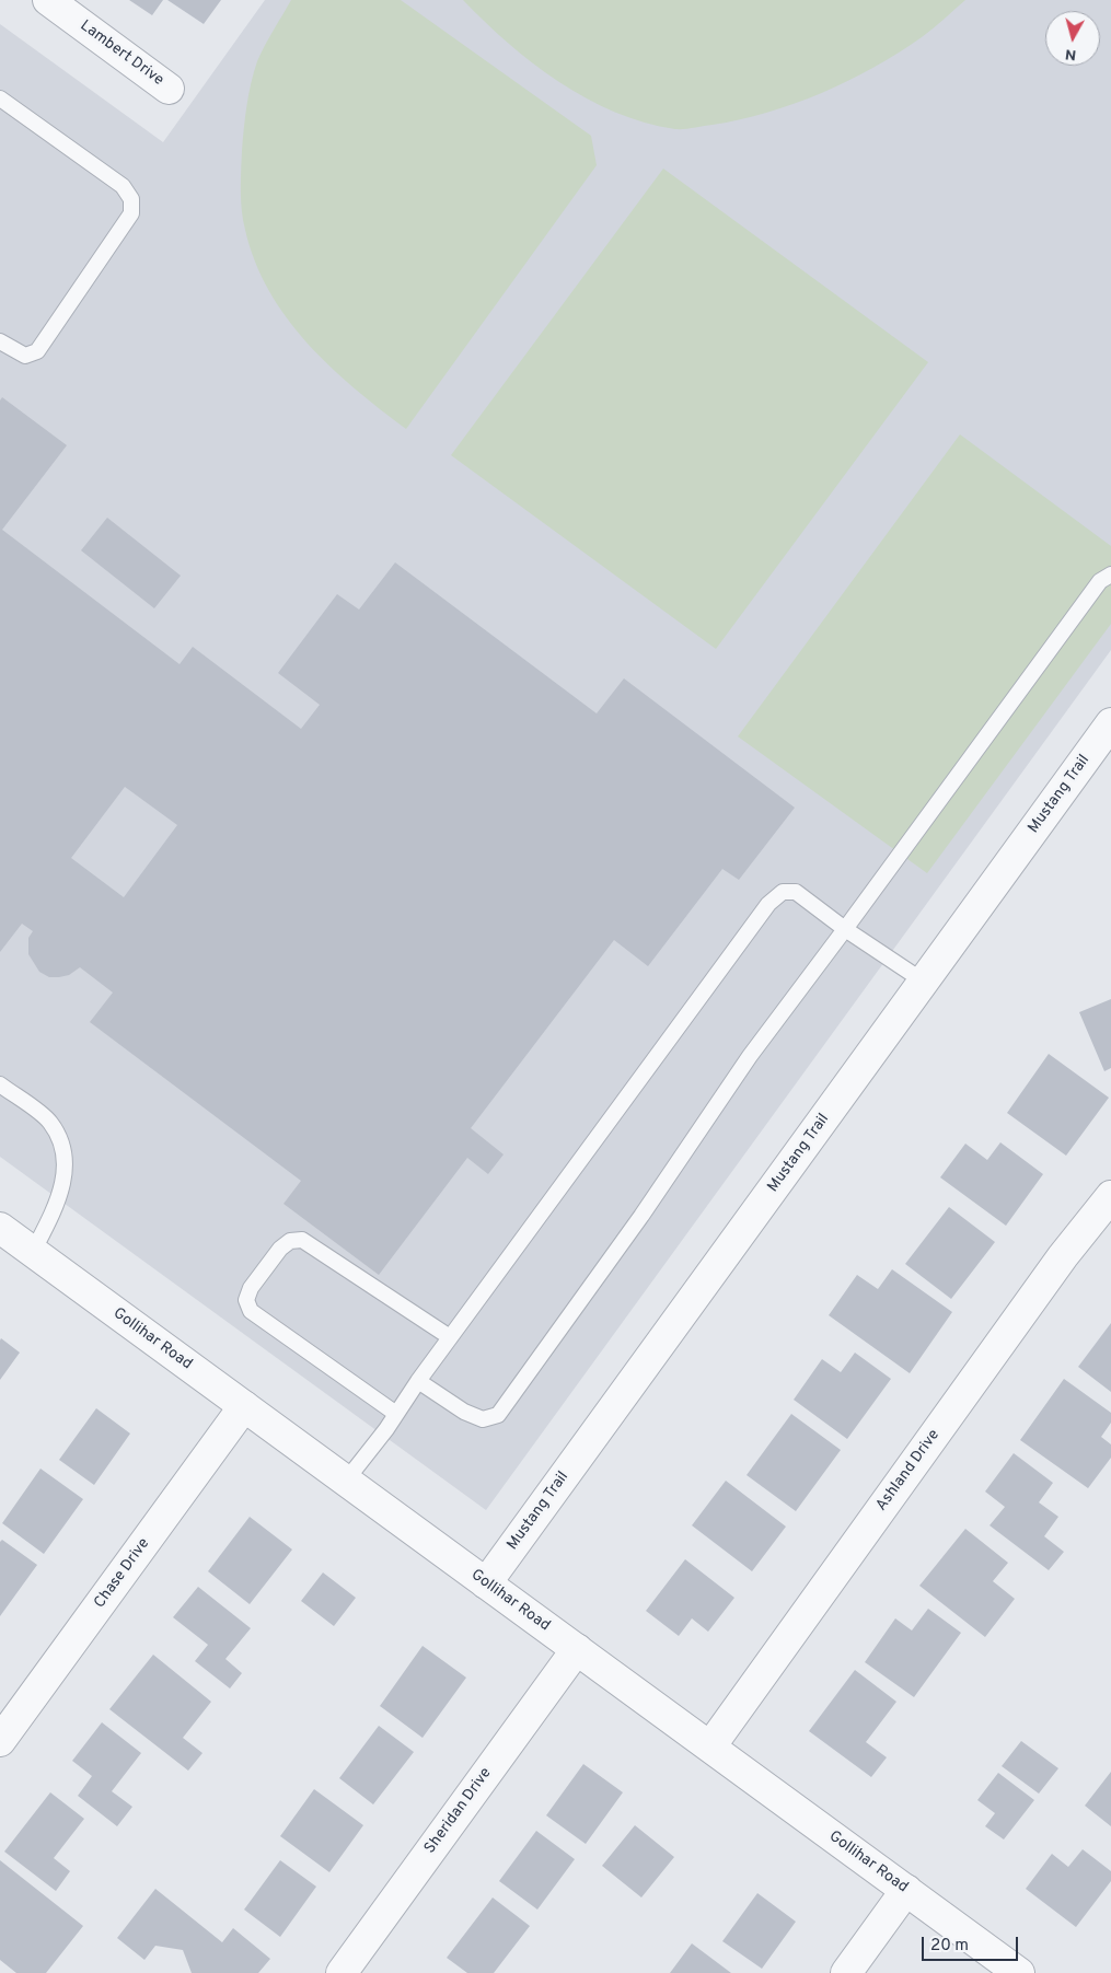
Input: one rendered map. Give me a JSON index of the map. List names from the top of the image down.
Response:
{
  "streets": {
    "street": [
      "Lambert Drive",
      "Mustang Trail",
      "Gollihar Road",
      "Ashland Drive",
      "Chase Drive",
      "Sheridan Drive"
    ]
  },
  "crossings": [
    ["Mustang Trail", "Gollihar Road"],
    ["Gollihar Road", "Ashland Drive"],
    ["Gollihar Road", "Chase Drive"],
    ["Gollihar Road", "Sheridan Drive"]
  ],
  "scale_bar": "20 m",
  "north": "bottom"
}
